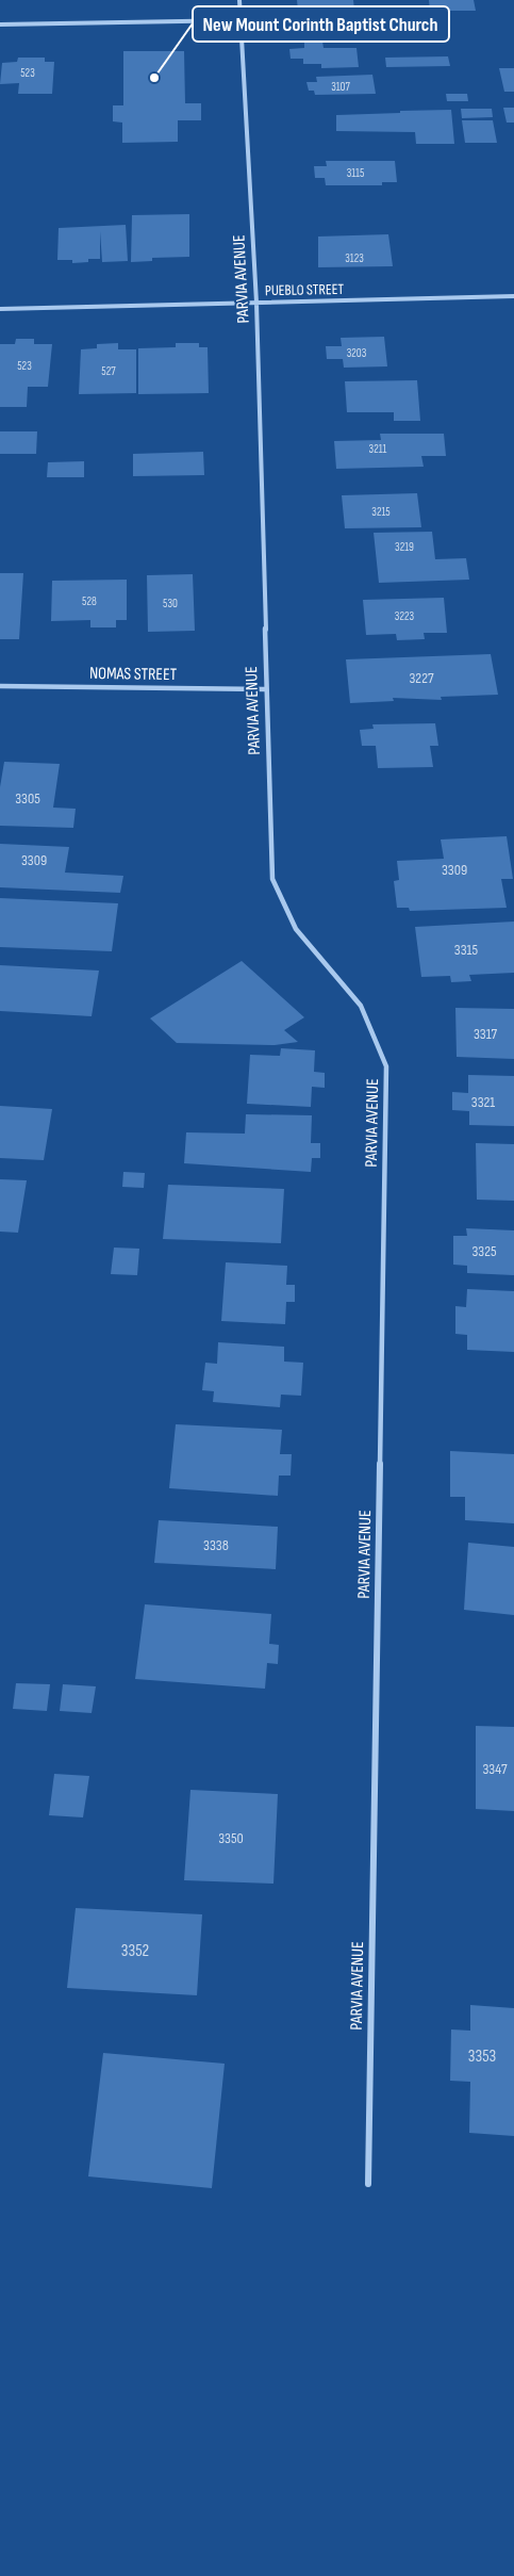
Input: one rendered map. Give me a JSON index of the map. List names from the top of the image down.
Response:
{
  "streets": {
    "street": ["PARVIA AVENUE", "PUEBLO STREET", "NOMAS STREET"]
  },
  "crossings": [
    ["PARVIA AVENUE", "PUEBLO STREET"],
    ["PARVIA AVENUE", "NOMAS STREET"]
  ],
  "places": ["New Mount Corinth Baptist Church"],
  "house_numbers": [
    "523",
    "3107",
    "3115",
    "3123",
    "3203",
    "523",
    "527",
    "3211",
    "3215",
    "3219",
    "528",
    "530",
    "3223",
    "3227",
    "3305",
    "3309",
    "3309",
    "3315",
    "3317",
    "3321",
    "3325",
    "3338",
    "3347",
    "3350",
    "3352",
    "3353"
  ]
}
